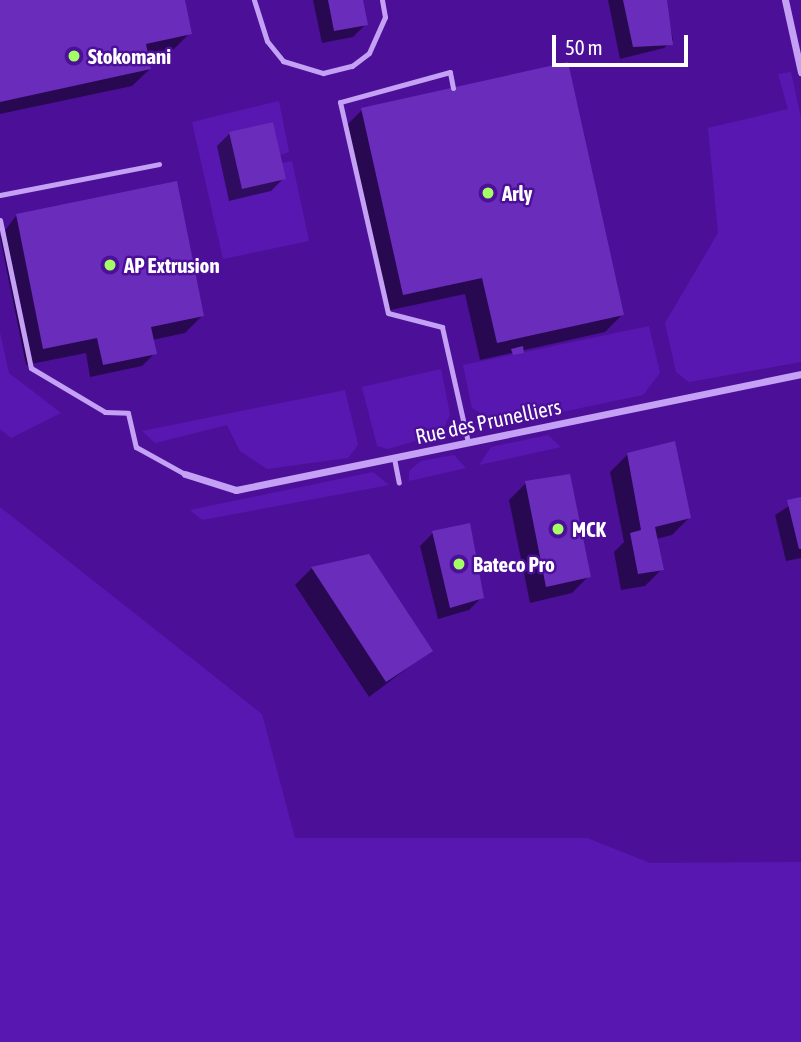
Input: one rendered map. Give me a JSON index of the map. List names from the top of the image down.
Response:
{
  "streets": {
    "street": ["Rue des Prunelliers"]
  },
  "places": [
    "Stokomani",
    "Arly",
    "AP Extrusion",
    "MCK",
    "Bateco Pro"
  ],
  "scale_bar": "50 m"
}
